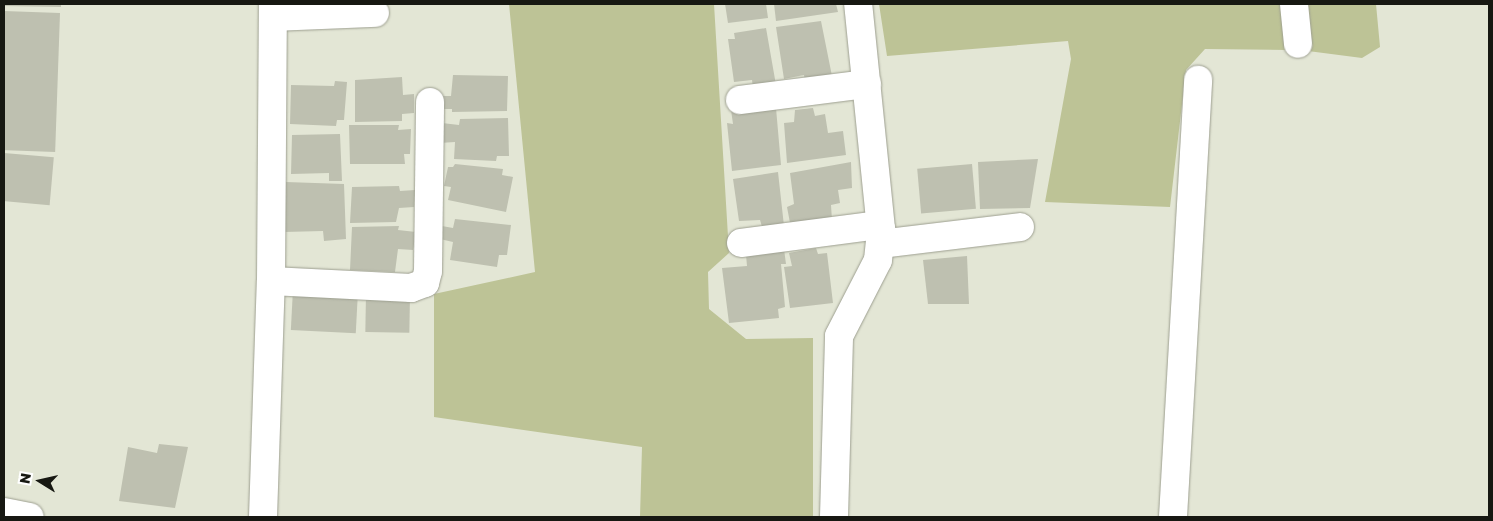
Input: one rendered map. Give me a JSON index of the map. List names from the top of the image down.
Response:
{
  "north": "left"
}
